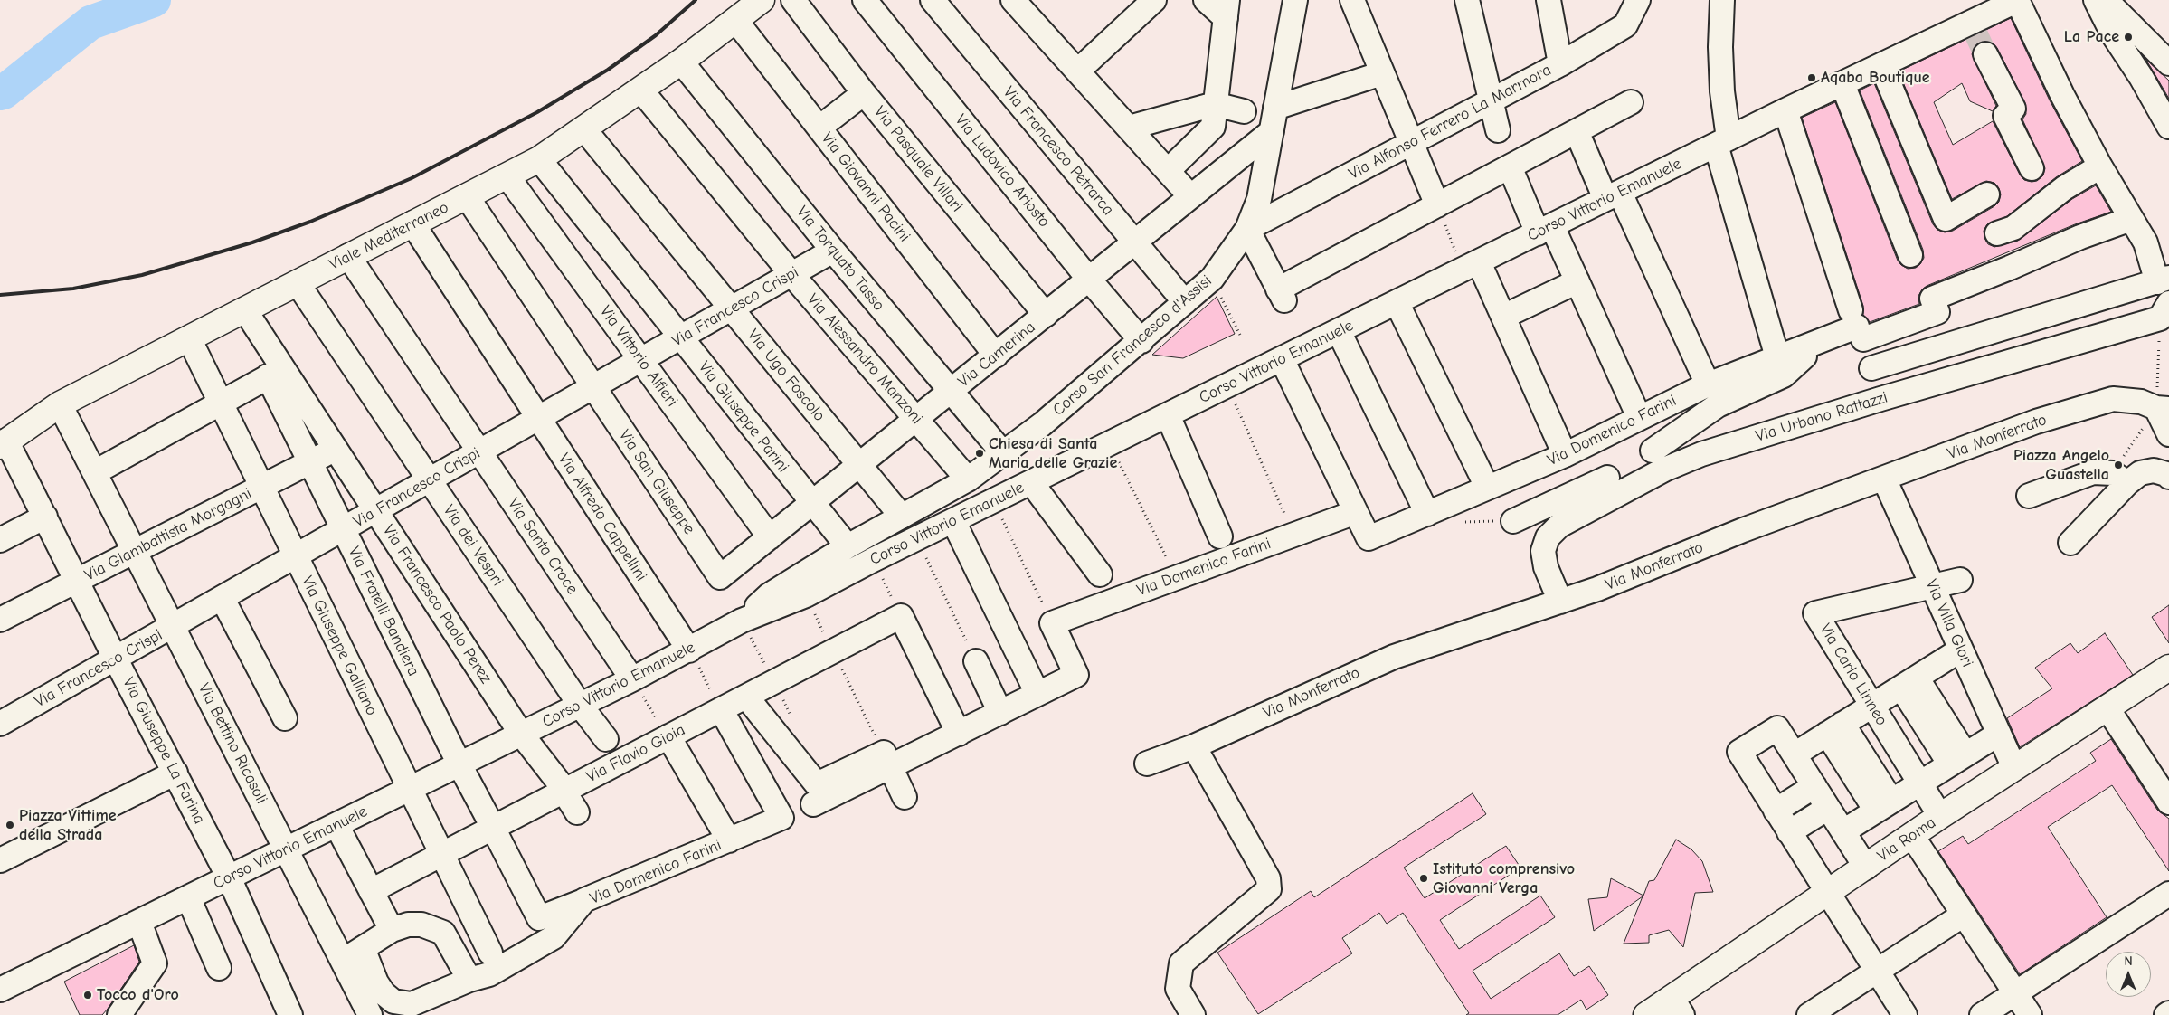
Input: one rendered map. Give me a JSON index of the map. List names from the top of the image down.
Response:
{
  "streets": {
    "main road": ["Viale Mediterraneo", "Via Roma"],
    "street": [
      "Via Alfonso Ferrero La Marmora",
      "Via Francesco Petrarca",
      "Via Pasquale Villari",
      "Via Ludovico Ariosto",
      "Via Giovanni Pacini",
      "Corso Vittorio Emanuele",
      "Via Torquato Tasso",
      "Via Francesco Crispi",
      "Corso San Francesco d'Assisi",
      "Via Camerina",
      "Via Vittorio Alfieri",
      "Via Alessandro Manzoni",
      "Via Ugo Foscolo",
      "Via Giuseppe Parini",
      "Via Urbano Rattazzi",
      "Via Domenico Farini",
      "Via Monferrato",
      "Via San Giuseppe",
      "Via Alfredo Cappellini",
      "Via Giambattista Morgagni",
      "Via dei Vespri",
      "Via Santa Croce",
      "Via Francesco Paolo Perez",
      "Via Fratelli Bandiera",
      "Via Villa Glori",
      "Via Giuseppe Galliano",
      "Via Carlo Linneo",
      "Via Bettino Ricasoli",
      "Via Giuseppe La Farina",
      "Via Flavio Gioia"
    ]
  },
  "crossings": [
    ["Via Alfonso Ferrero La Marmora", "Corso San Francesco d'Assisi"],
    ["Via Francesco Petrarca", "Corso San Francesco d'Assisi"],
    ["Via Francesco Petrarca", "Via Camerina"],
    ["Via Pasquale Villari", "Via Camerina"],
    ["Via Ludovico Ariosto", "Corso San Francesco d'Assisi"],
    ["Via Ludovico Ariosto", "Via Camerina"],
    ["Via Giovanni Pacini", "Viale Mediterraneo"],
    ["Via Giovanni Pacini", "Via Camerina"],
    ["Corso Vittorio Emanuele", "Corso San Francesco d'Assisi"],
    ["Corso Vittorio Emanuele", "Via Alfredo Cappellini"],
    ["Corso Vittorio Emanuele", "Via dei Vespri"],
    ["Corso Vittorio Emanuele", "Via Santa Croce"],
    ["Corso Vittorio Emanuele", "Via Francesco Paolo Perez"],
    ["Corso Vittorio Emanuele", "Via Fratelli Bandiera"],
    ["Corso Vittorio Emanuele", "Via Giuseppe Galliano"],
    ["Corso Vittorio Emanuele", "Via Bettino Ricasoli"],
    ["Corso Vittorio Emanuele", "Via Giuseppe La Farina"],
    ["Viale Mediterraneo", "Via Torquato Tasso"],
    ["Viale Mediterraneo", "Via Vittorio Alfieri"],
    ["Viale Mediterraneo", "Via Alessandro Manzoni"],
    ["Viale Mediterraneo", "Via Ugo Foscolo"],
    ["Viale Mediterraneo", "Via Giuseppe Parini"],
    ["Viale Mediterraneo", "Via San Giuseppe"],
    ["Viale Mediterraneo", "Via Alfredo Cappellini"],
    ["Viale Mediterraneo", "Via dei Vespri"],
    ["Viale Mediterraneo", "Via Santa Croce"],
    ["Viale Mediterraneo", "Via Francesco Paolo Perez"],
    ["Viale Mediterraneo", "Via Giuseppe Galliano"],
    ["Viale Mediterraneo", "Via Bettino Ricasoli"],
    ["Viale Mediterraneo", "Via Giuseppe La Farina"],
    ["Via Torquato Tasso", "Via Francesco Crispi"],
    ["Via Torquato Tasso", "Corso San Francesco d'Assisi"],
    ["Via Torquato Tasso", "Via Camerina"],
    ["Via Francesco Crispi", "Via Vittorio Alfieri"],
    ["Via Francesco Crispi", "Via Alessandro Manzoni"],
    ["Via Francesco Crispi", "Via Ugo Foscolo"],
    ["Via Francesco Crispi", "Via Giuseppe Parini"],
    ["Via Francesco Crispi", "Via San Giuseppe"],
    ["Via Francesco Crispi", "Via Alfredo Cappellini"],
    ["Via Francesco Crispi", "Via dei Vespri"],
    ["Via Francesco Crispi", "Via Santa Croce"],
    ["Via Francesco Crispi", "Via Francesco Paolo Perez"],
    ["Via Francesco Crispi", "Via Fratelli Bandiera"],
    ["Via Francesco Crispi", "Via Giuseppe Galliano"],
    ["Via Francesco Crispi", "Via Bettino Ricasoli"],
    ["Via Francesco Crispi", "Via Giuseppe La Farina"],
    ["Corso San Francesco d'Assisi", "Via Camerina"],
    ["Corso San Francesco d'Assisi", "Via Alessandro Manzoni"],
    ["Corso San Francesco d'Assisi", "Via Ugo Foscolo"],
    ["Corso San Francesco d'Assisi", "Via Giuseppe Parini"],
    ["Via Camerina", "Via Vittorio Alfieri"],
    ["Via Camerina", "Via Alessandro Manzoni"],
    ["Via Camerina", "Via Ugo Foscolo"],
    ["Via Camerina", "Via Giuseppe Parini"],
    ["Via Camerina", "Via San Giuseppe"],
    ["Via Urbano Rattazzi", "Via Monferrato"],
    ["Via Domenico Farini", "Via Fratelli Bandiera"],
    ["Via Domenico Farini", "Via Bettino Ricasoli"],
    ["Via Domenico Farini", "Via Flavio Gioia"],
    ["Via Monferrato", "Via Villa Glori"],
    ["Via Giambattista Morgagni", "Via Francesco Paolo Perez"],
    ["Via Giambattista Morgagni", "Via Fratelli Bandiera"],
    ["Via Giambattista Morgagni", "Via Giuseppe Galliano"],
    ["Via Giambattista Morgagni", "Via Bettino Ricasoli"],
    ["Via Giambattista Morgagni", "Via Giuseppe La Farina"],
    ["Via Francesco Paolo Perez", "Via Fratelli Bandiera"],
    ["Via Francesco Paolo Perez", "Via Flavio Gioia"],
    ["Via Fratelli Bandiera", "Via Flavio Gioia"],
    ["Via Villa Glori", "Via Carlo Linneo"],
    ["Via Villa Glori", "Via Roma"],
    ["Via Giuseppe Galliano", "Via Flavio Gioia"],
    ["Via Carlo Linneo", "Via Roma"]
  ],
  "places": [
    "La Pace",
    "Aqaba Boutique",
    "Chiesa di Santa Maria delle Grazie",
    "Piazza Angelo Guastella",
    "Piazza Vittime della Strada",
    "Istituto comprensivo Giovanni Verga",
    "Tocco d'Oro"
  ],
  "north": "top"
}
